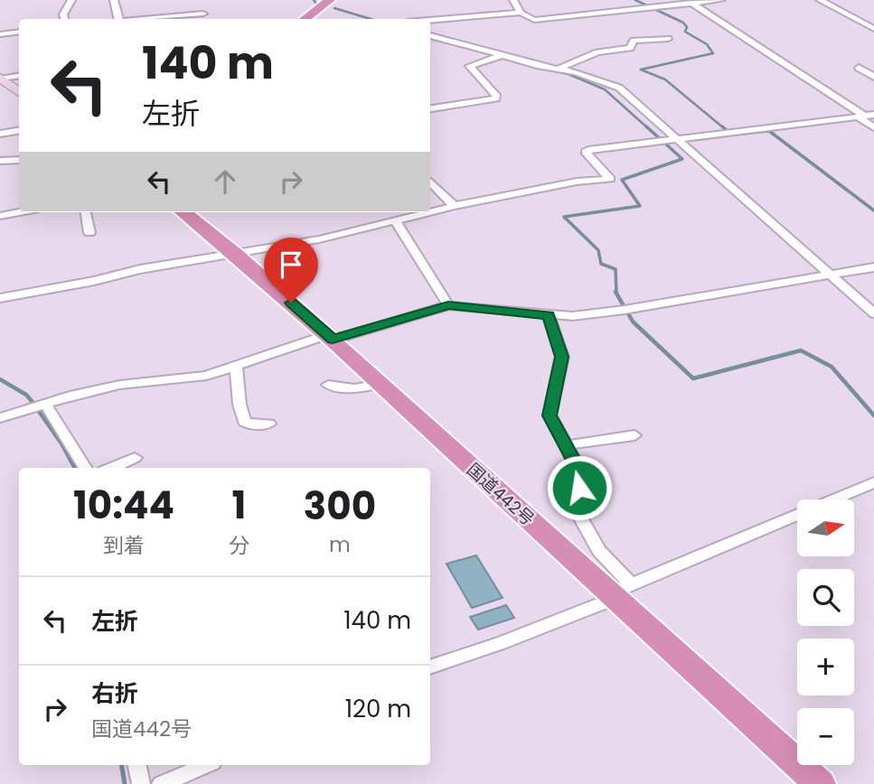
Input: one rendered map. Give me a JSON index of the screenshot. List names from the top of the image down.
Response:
{
  "streets": {
    "highway": ["国道442号"]
  },
  "north": "right",
  "page": {
    "turn": ["140 m", "左折"],
    "eta": [
      "10:44",
      "到着",
      "1",
      "分",
      "300",
      "m"
    ],
    "map_buttons": ["+", "−"],
    "list": [
      {
        "name": "左折",
        "value": "140 m"
      },
      {
        "name": "右折",
        "note": "国道442号",
        "value": "120 m"
      }
    ]
  }
}
